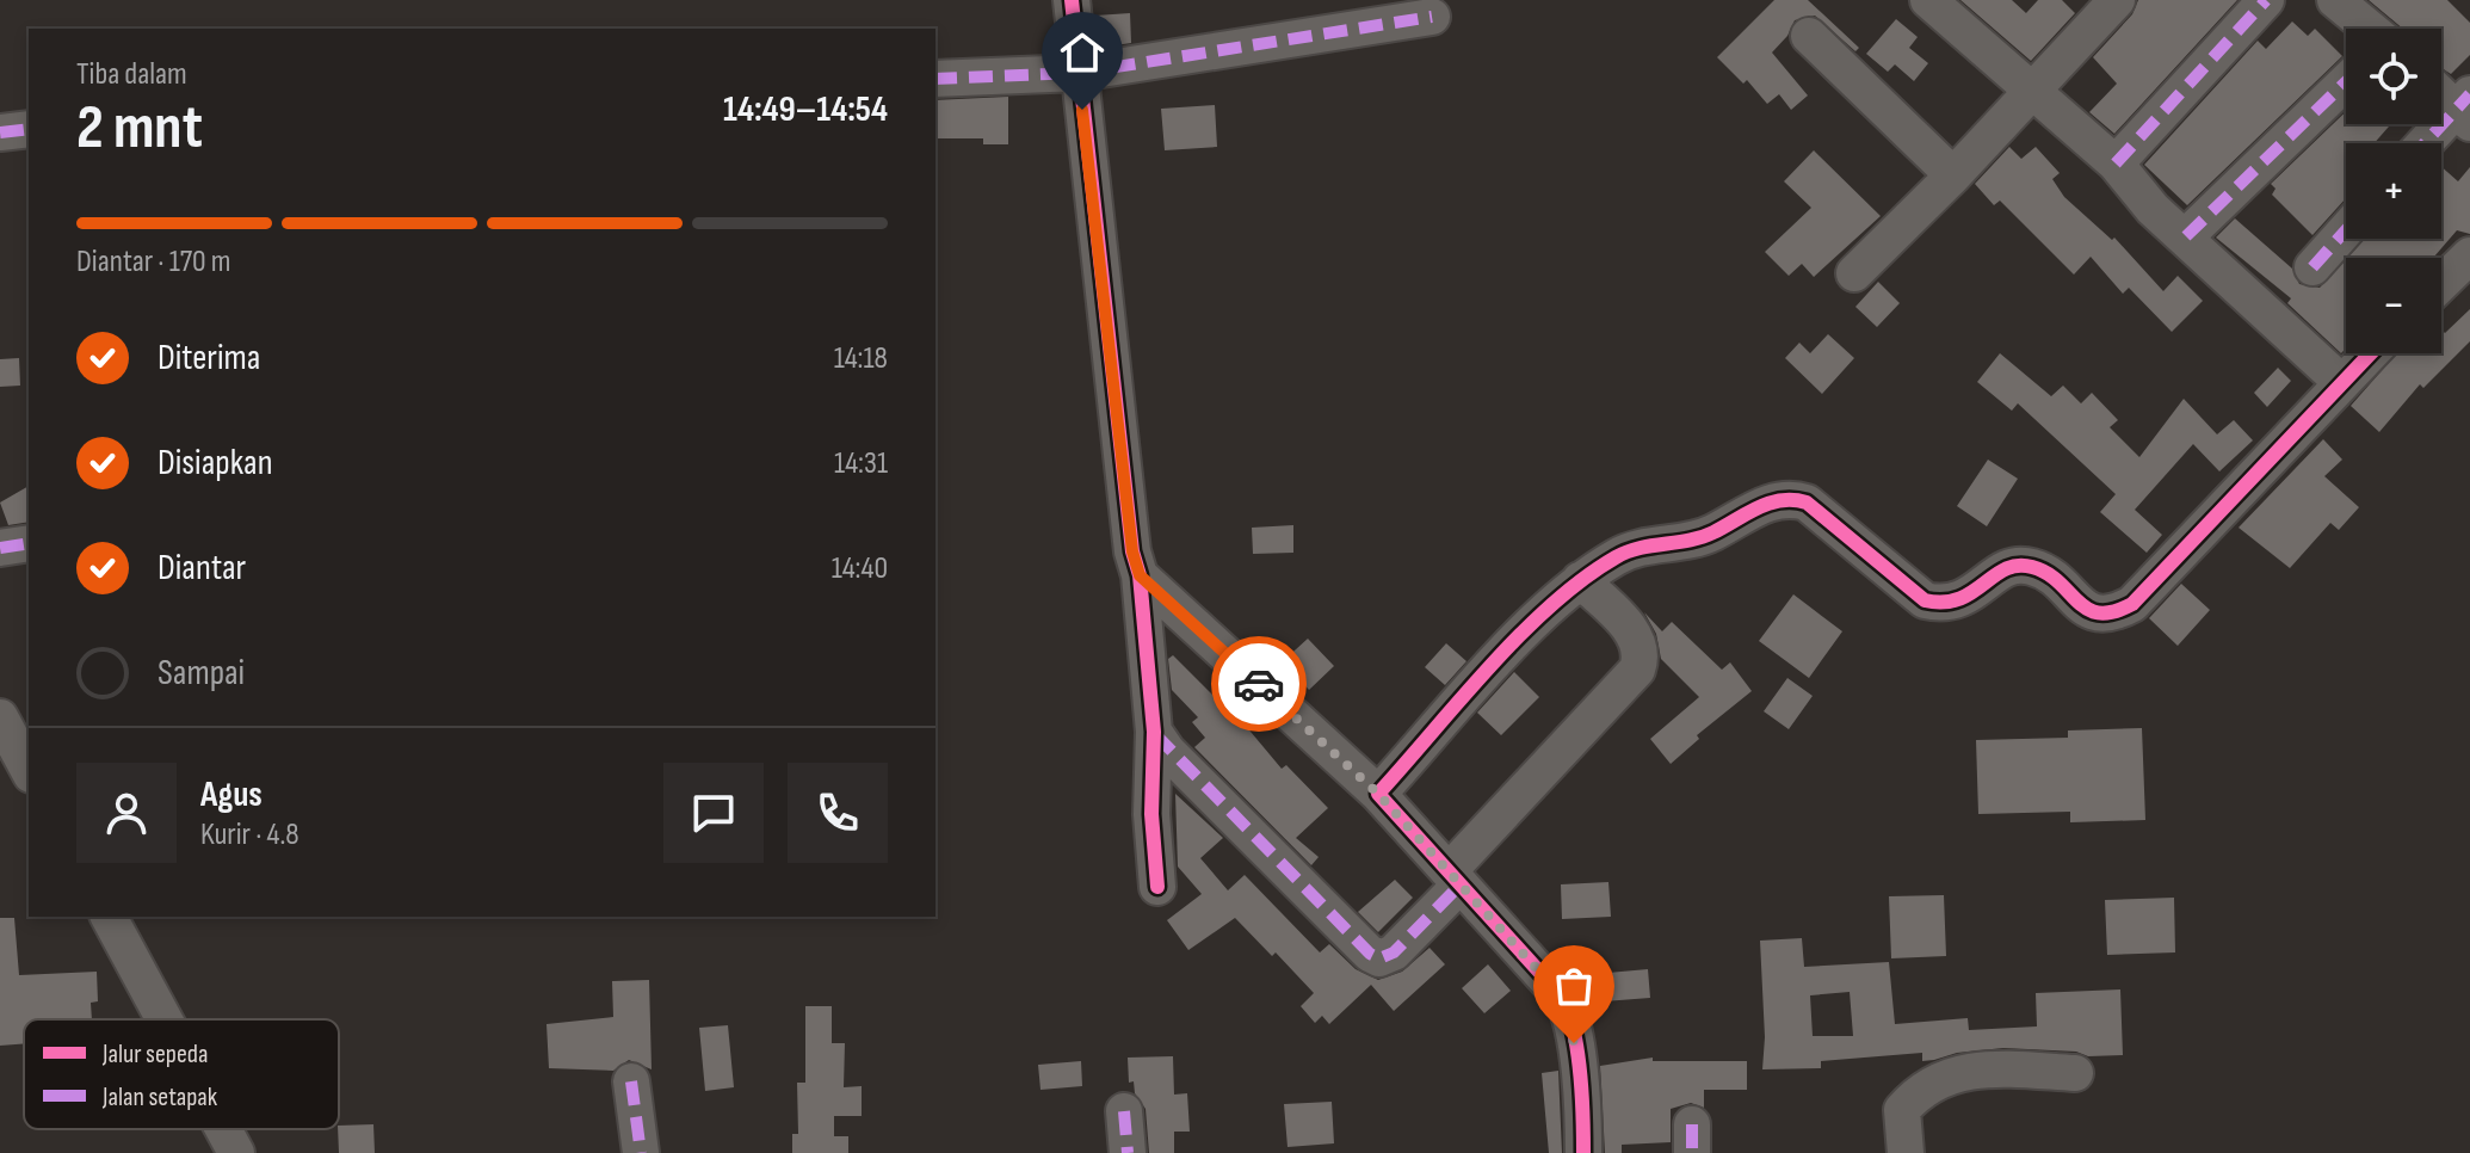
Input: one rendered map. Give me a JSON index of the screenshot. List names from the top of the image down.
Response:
{
  "legend": ["Jalur sepeda", "Jalan setapak"],
  "page": {
    "map_buttons": ["+", "−"],
    "heading": ["2 mnt", "Tiba dalam", "14:49–14:54"],
    "panel": ["Agus", "Kurir · 4.8"],
    "bar": "Diantar · 170 m",
    "list": [
      ["Diterima", "14:18"],
      ["Disiapkan", "14:31"],
      ["Diantar", "14:40"],
      "Sampai"
    ]
  }
}
